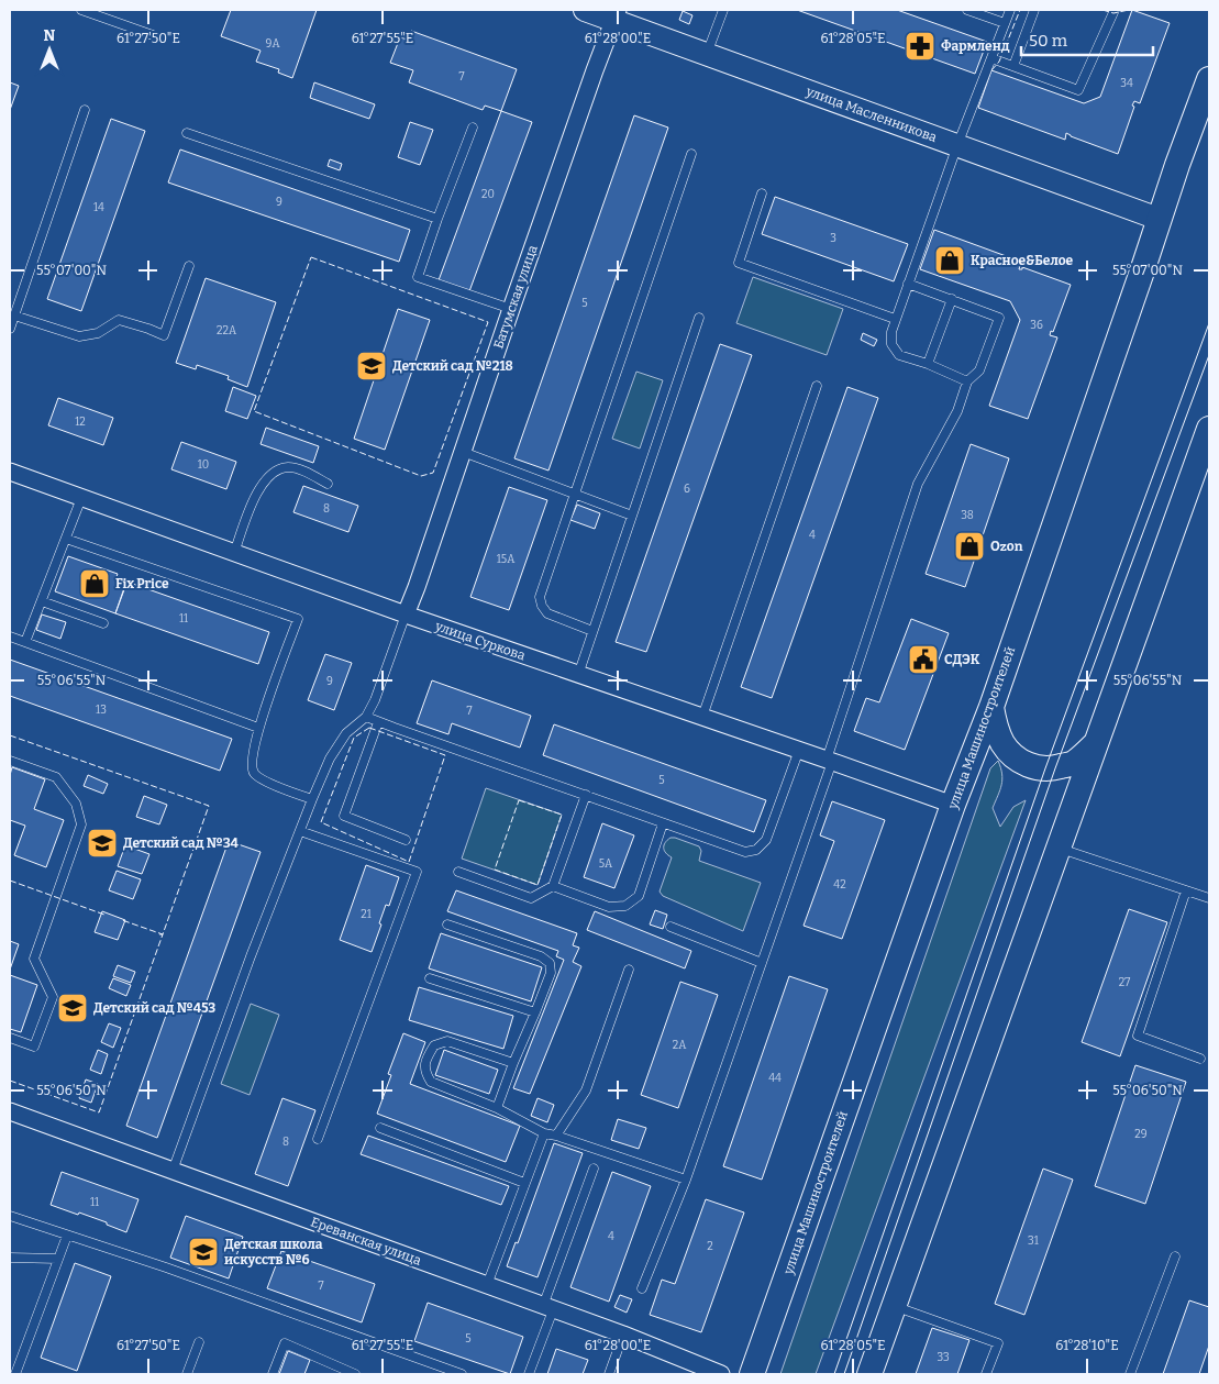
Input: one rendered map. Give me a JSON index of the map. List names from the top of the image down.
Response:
{
  "streets": {
    "main road": ["улица Машиностроителей"],
    "street": [
      "улица Масленникова",
      "Батумская улица",
      "улица Суркова",
      "Ереванская улица"
    ]
  },
  "crossings": [
    ["улица Масленникова", "Батумская улица"],
    ["улица Масленникова", "улица Машиностроителей"],
    ["Батумская улица", "улица Суркова"],
    ["улица Суркова", "улица Машиностроителей"]
  ],
  "places": {
    "pharmacy": ["Фармленд"],
    "shop": ["Красное&Белое", "Ozon", "Fix Price"],
    "school or university": [
      "Детский сад №218",
      "Детский сад №34",
      "Детский сад №453",
      "Детская школа искусств №6"
    ],
    "public building": ["СДЭК"]
  },
  "house_numbers": [
    "9А",
    "7",
    "34",
    "20",
    "9",
    "14",
    "3",
    "5",
    "36",
    "22А",
    "12",
    "10",
    "6",
    "8",
    "38",
    "4",
    "15А",
    "11",
    "9",
    "13",
    "7",
    "5",
    "5А",
    "42",
    "21",
    "27",
    "2А",
    "44",
    "29",
    "8",
    "11",
    "4",
    "31",
    "2",
    "7",
    "5",
    "33"
  ],
  "scale_bar": "50 m",
  "north": "top",
  "coordinates": [
    "61°27'50\"E",
    "61°27'55\"E",
    "61°28'00\"E",
    "61°28'05\"E",
    "55°07'00\"N",
    "55°06'55\"N",
    "55°06'50\"N",
    "61°28'10\"E"
  ]
}
